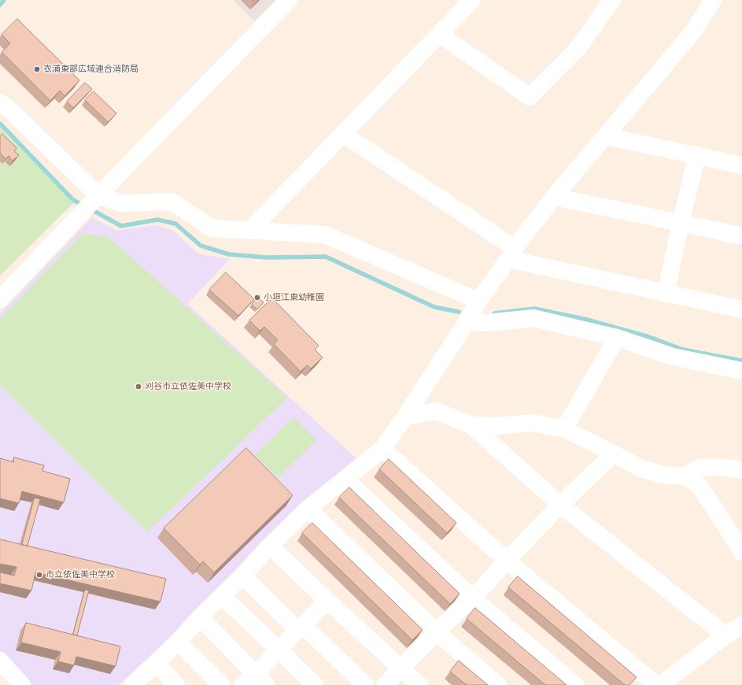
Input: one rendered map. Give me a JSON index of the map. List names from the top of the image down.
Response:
{
  "places": [
    "衣浦東部広域連合消防局",
    "小垣江東幼稚園",
    "刈谷市立依佐美中学校",
    "市立依佐美中学校"
  ]
}
